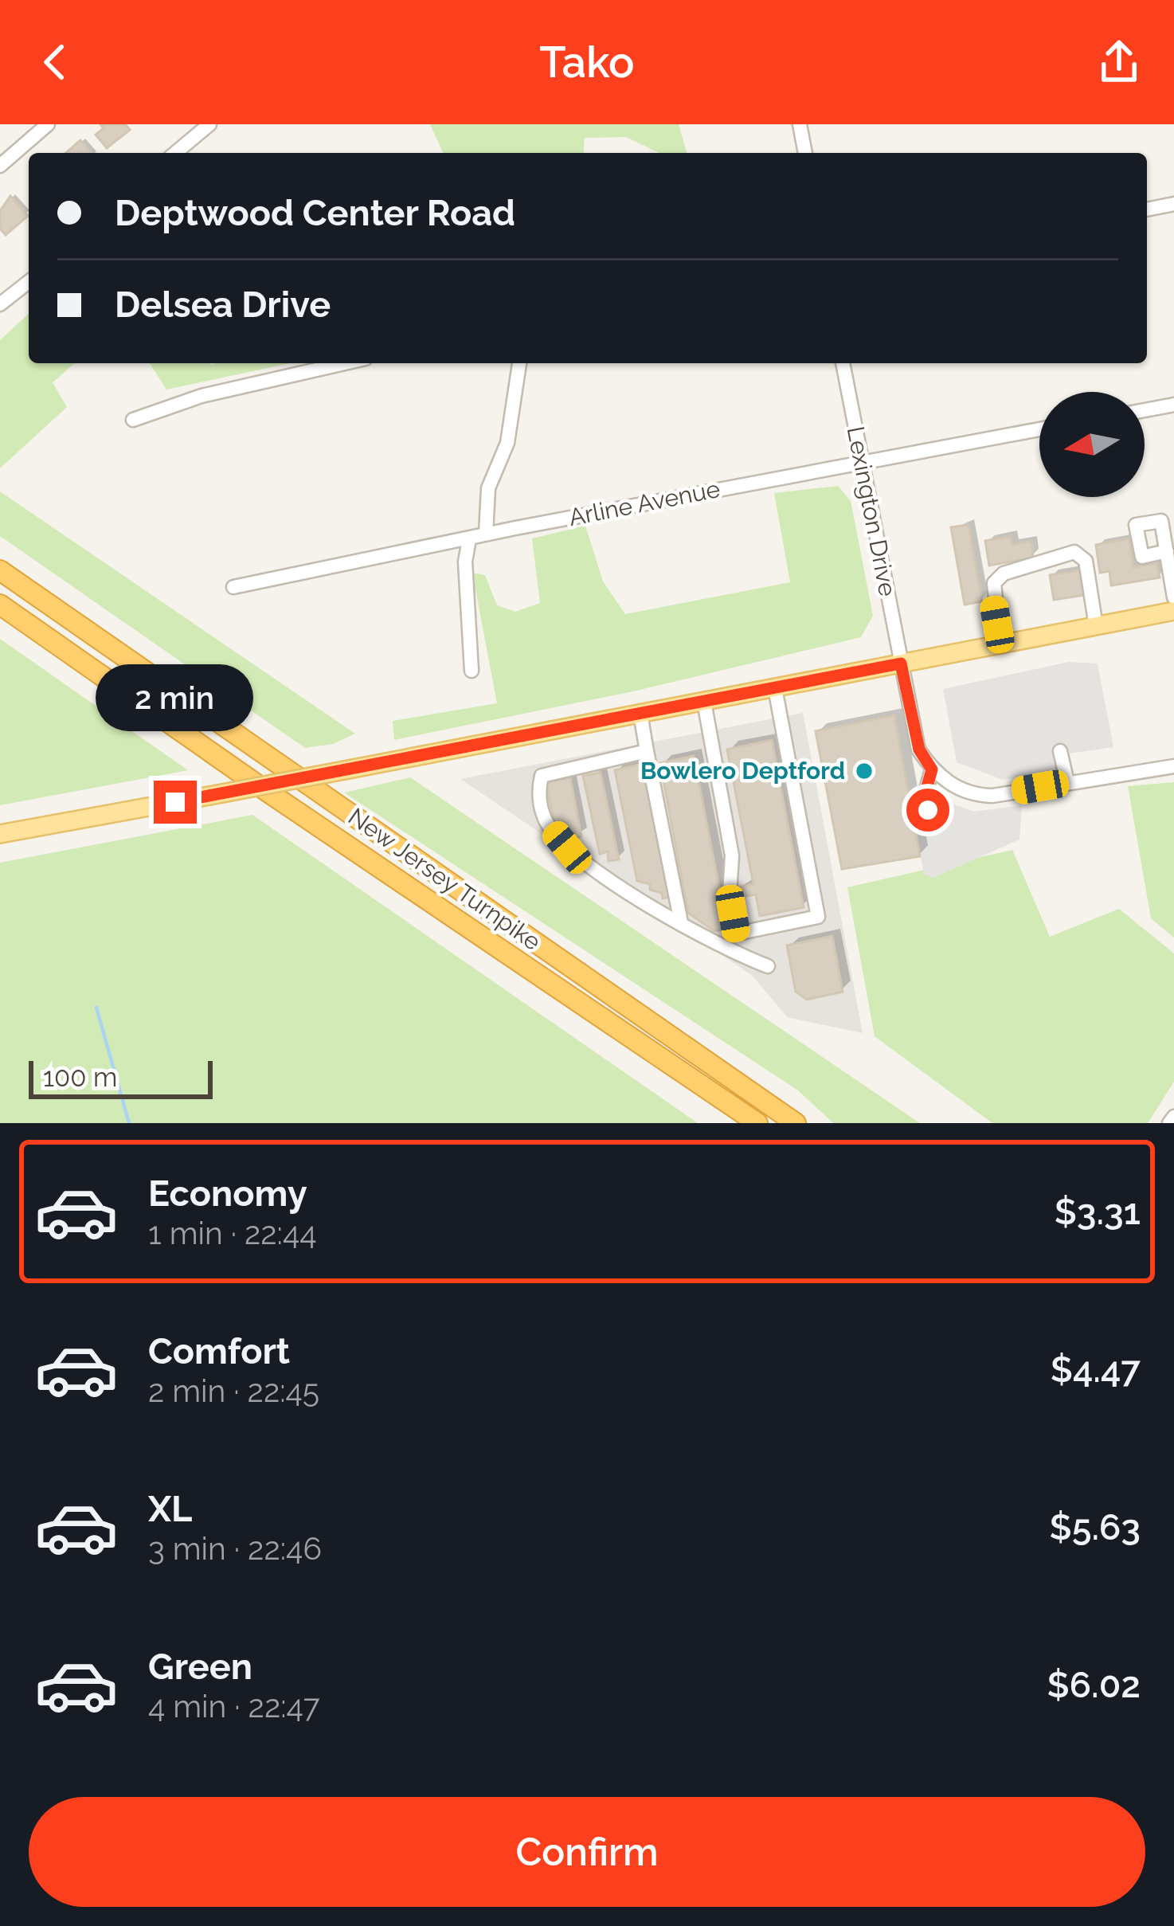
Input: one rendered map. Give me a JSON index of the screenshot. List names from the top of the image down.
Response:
{
  "streets": {
    "highway": ["New Jersey Turnpike"],
    "street": ["Arline Avenue", "Lexington Drive"]
  },
  "crossings": [
    ["Arline Avenue", "Lexington Drive"]
  ],
  "places": ["Bowlero Deptford"],
  "scale_bar": "100 m",
  "north": "left",
  "page": {
    "header": "Tako",
    "banner": ["Deptwood Center Road", "Delsea Drive"],
    "bubble": "2 min",
    "scale": "100 m",
    "list": [
      {
        "name": "Economy",
        "note": "1 min · 22:44",
        "value": "$3.31"
      },
      {
        "name": "Comfort",
        "note": "2 min · 22:45",
        "value": "$4.47"
      },
      {
        "name": "XL",
        "note": "3 min · 22:46",
        "value": "$5.63"
      },
      {
        "name": "Green",
        "note": "4 min · 22:47",
        "value": "$6.02"
      }
    ],
    "buttons": "Confirm"
  }
}
